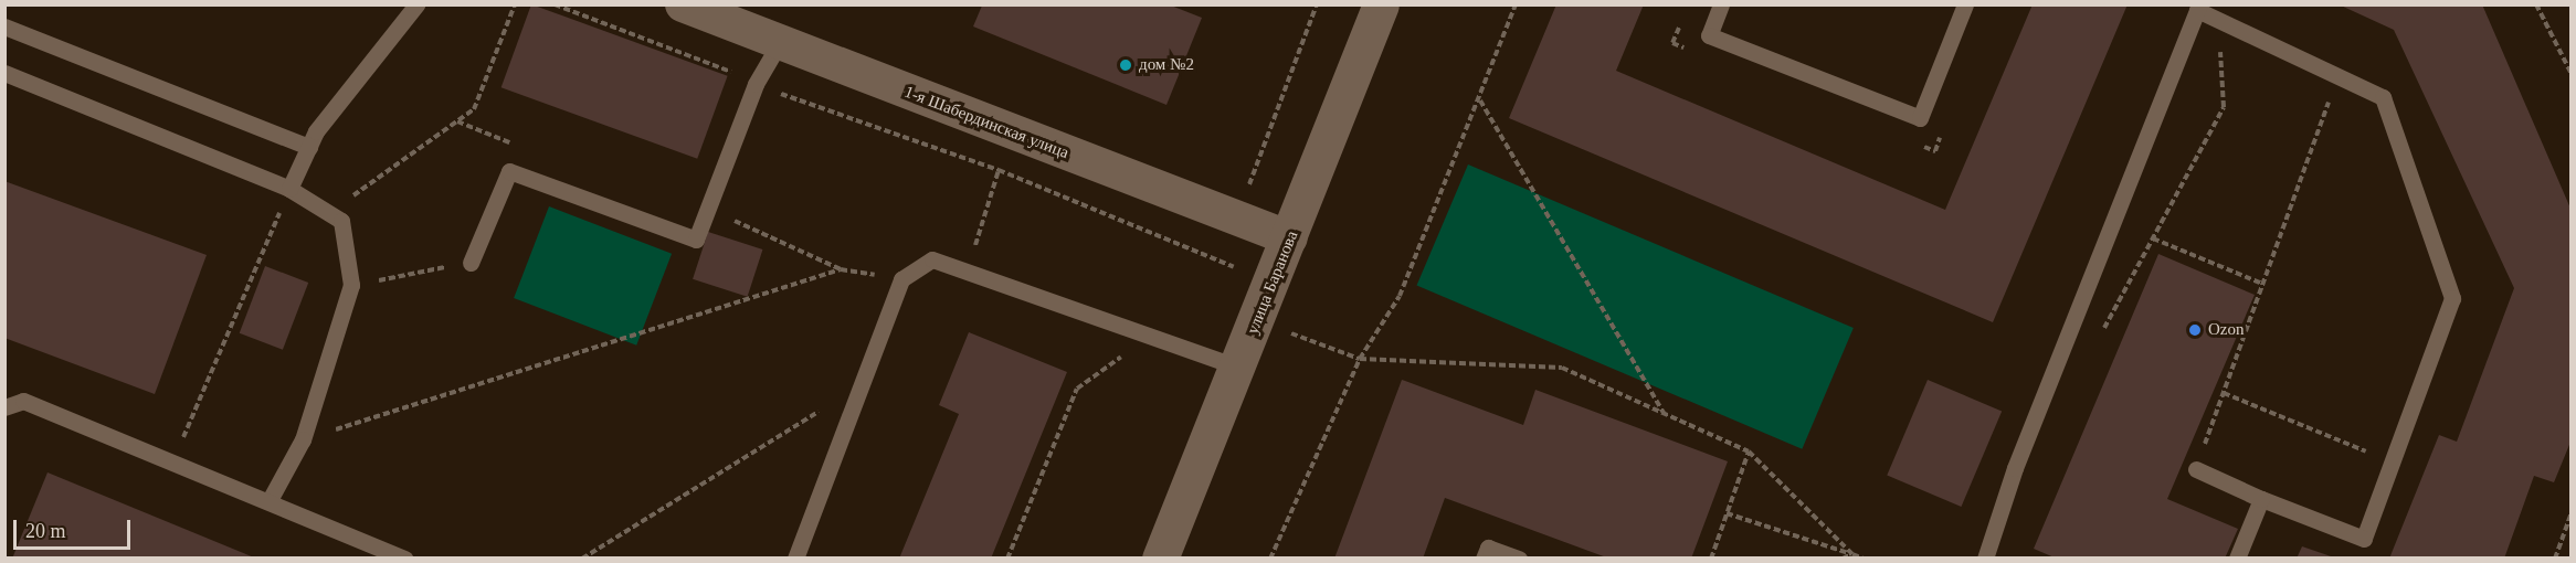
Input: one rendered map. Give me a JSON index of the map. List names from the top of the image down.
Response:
{
  "streets": {
    "street": ["1-я Шабердинская улица", "улица Баранова"]
  },
  "crossings": [
    ["1-я Шабердинская улица", "улица Баранова"]
  ],
  "places": ["дом №2", "Ozon"],
  "scale_bar": "20 m"
}
